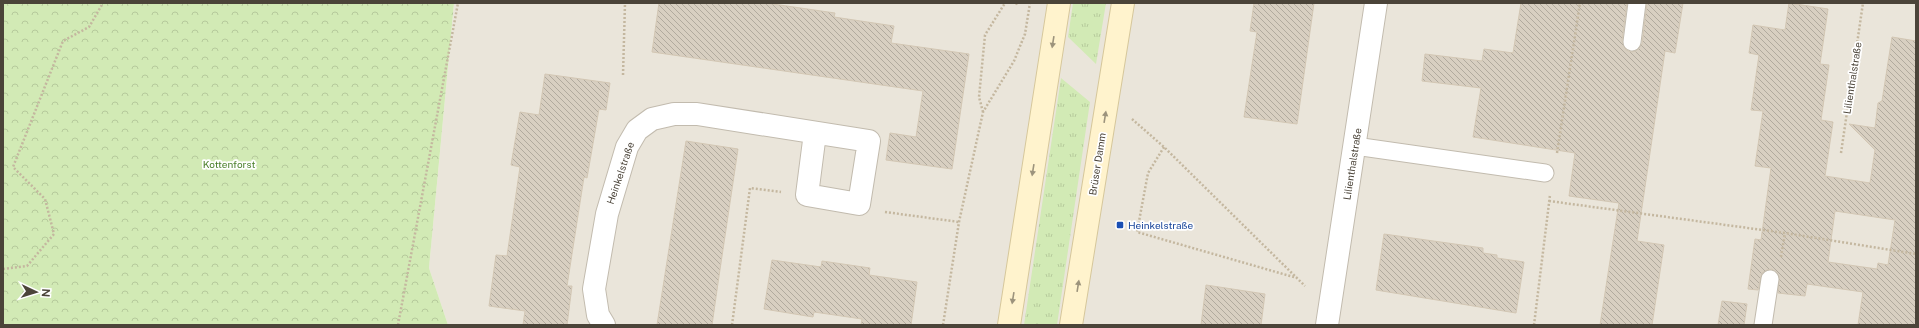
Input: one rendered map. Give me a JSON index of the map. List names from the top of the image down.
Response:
{
  "streets": {
    "street": ["Lilienthalstraße", "Brüser Damm", "Heinkelstraße"]
  },
  "parks": ["Kottenforst"],
  "places": {
    "transit": ["Heinkelstraße"]
  },
  "north": "right"
}
